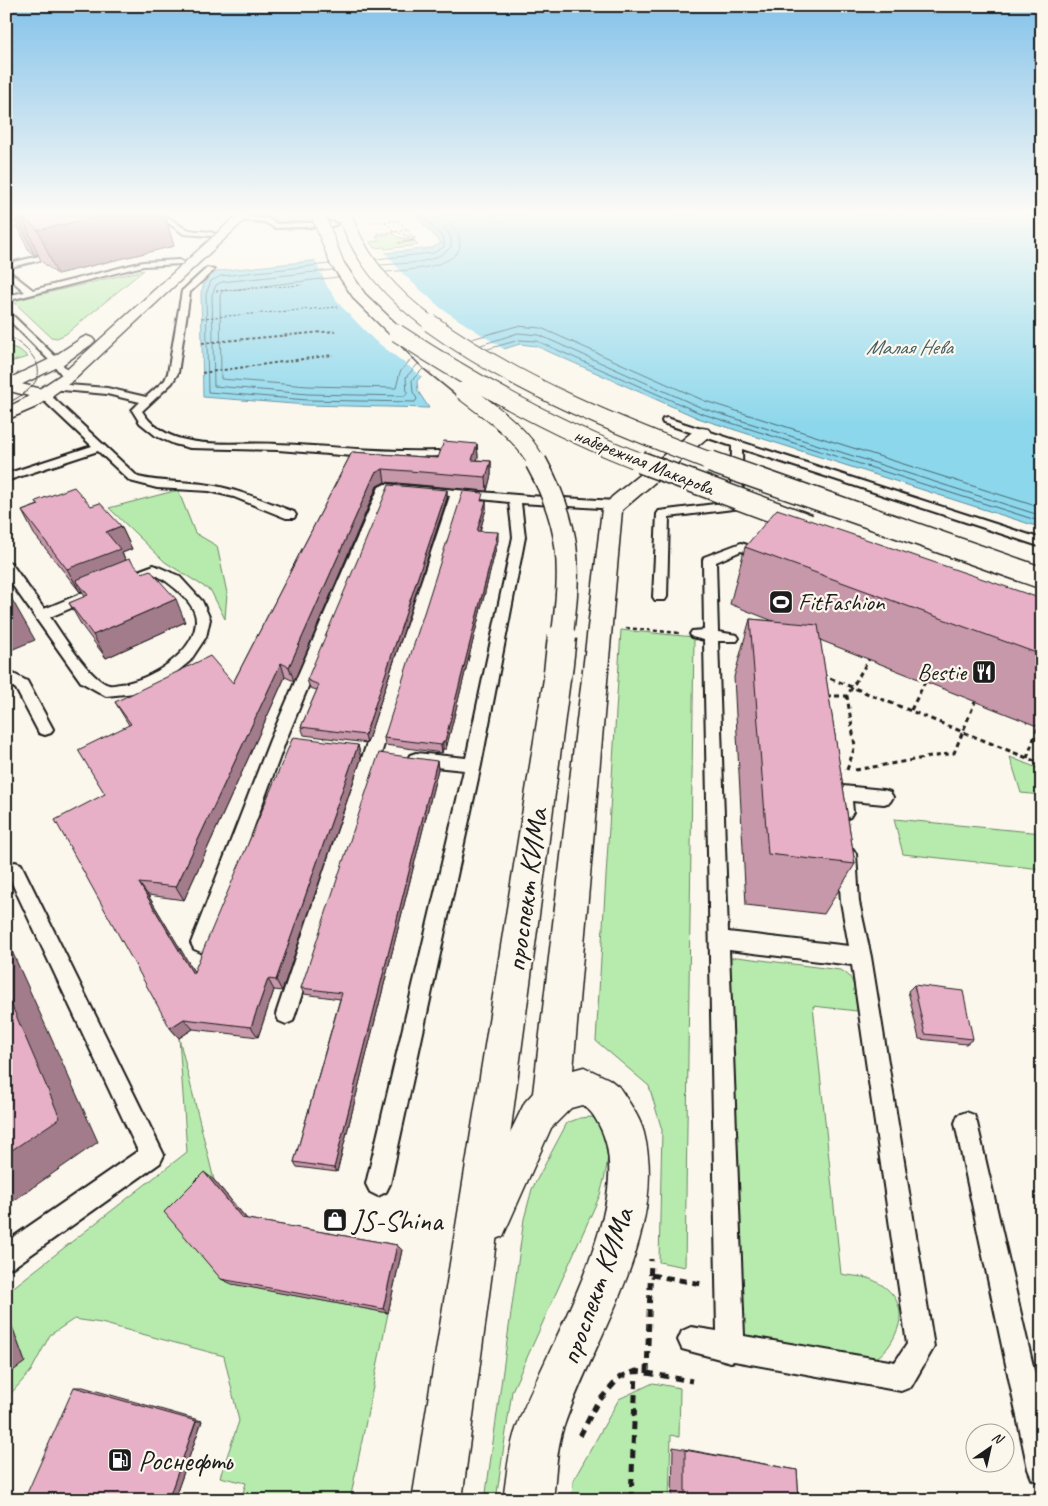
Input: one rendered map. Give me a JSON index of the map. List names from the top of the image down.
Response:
{
  "streets": {
    "main road": ["набережная Макарова", "проспект КИМа"]
  },
  "crossings": [
    ["набережная Макарова", "проспект КИМа"]
  ],
  "water": ["Малая Нева"],
  "places": {
    "sports": ["FitFashion"],
    "restaurant": ["Bestie"],
    "shop": ["JS-Shina"],
    "fuel station": ["Роснефть"]
  },
  "north": "top right"
}
